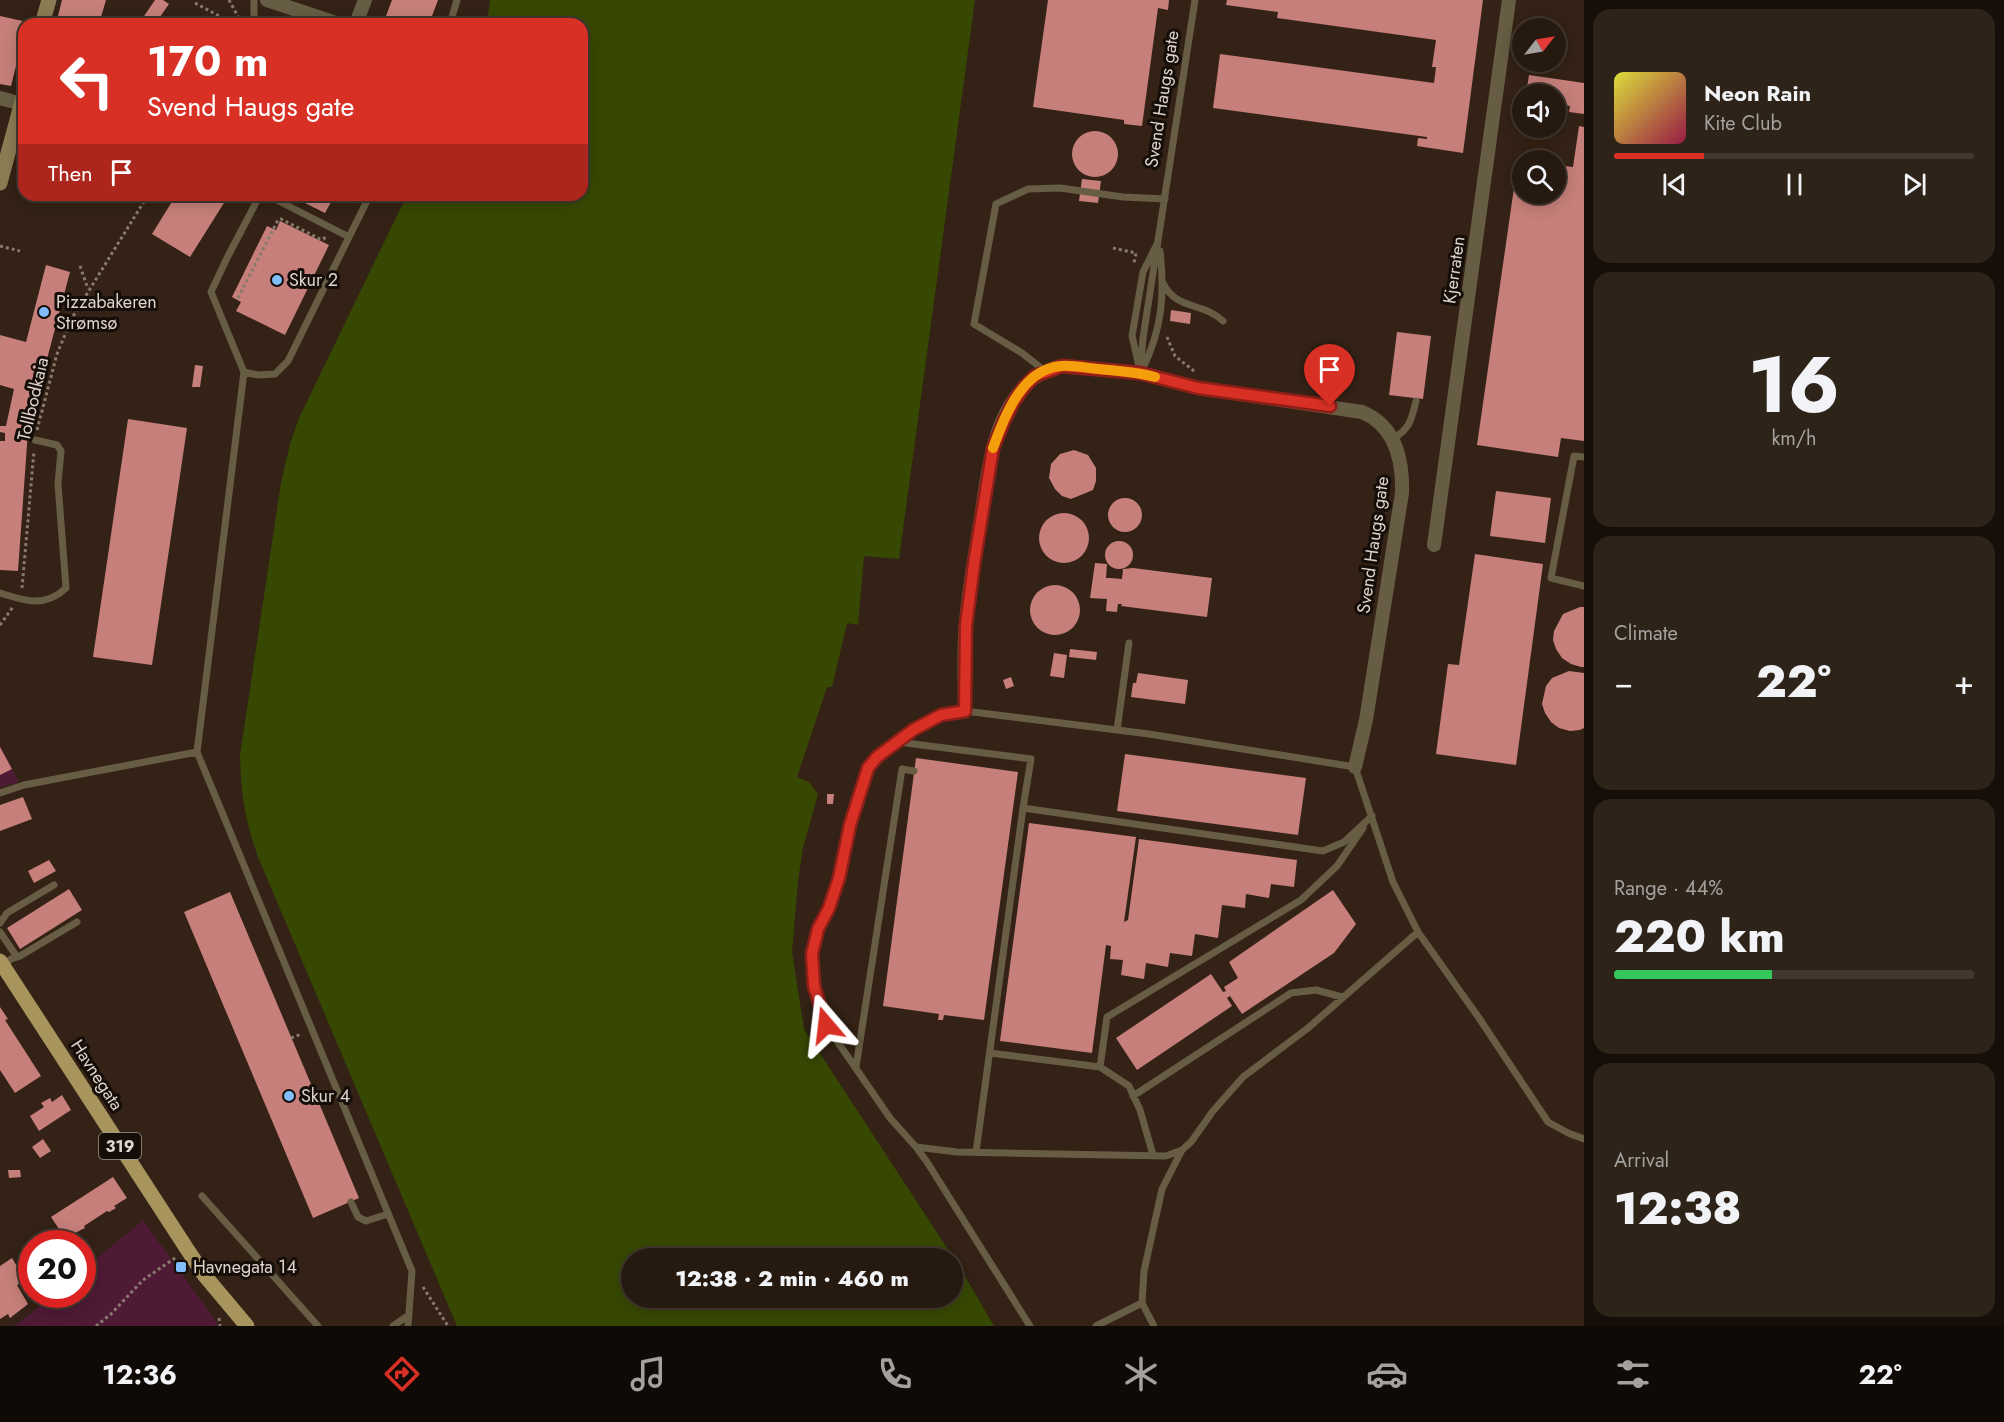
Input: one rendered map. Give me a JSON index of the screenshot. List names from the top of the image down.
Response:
{
  "streets": {
    "main road": ["Havnegata", "319"],
    "street": ["Svend Haugs gate", "Kjerraten"],
    "path": ["Tollbodkaia"]
  },
  "places": {
    "other": ["Skur 2", "Pizzabakeren Strømsø", "Skur 4"],
    "transit": ["Havnegata 14"]
  },
  "north": "top right",
  "page": {
    "turn": ["170 m", "Svend Haugs gate"],
    "song": ["Neon Rain", "Kite Club"],
    "then": "Then",
    "tile": [
      ["16", "km/h"],
      "Climate",
      ["Range · 44%", "220 km"],
      ["Arrival", "12:38"]
    ],
    "heat": ["−", "22°", "+"],
    "limit": "20",
    "trip": "12:38 · 2 min · 460 m",
    "tabs": ["12:36", "22°"]
  }
}
